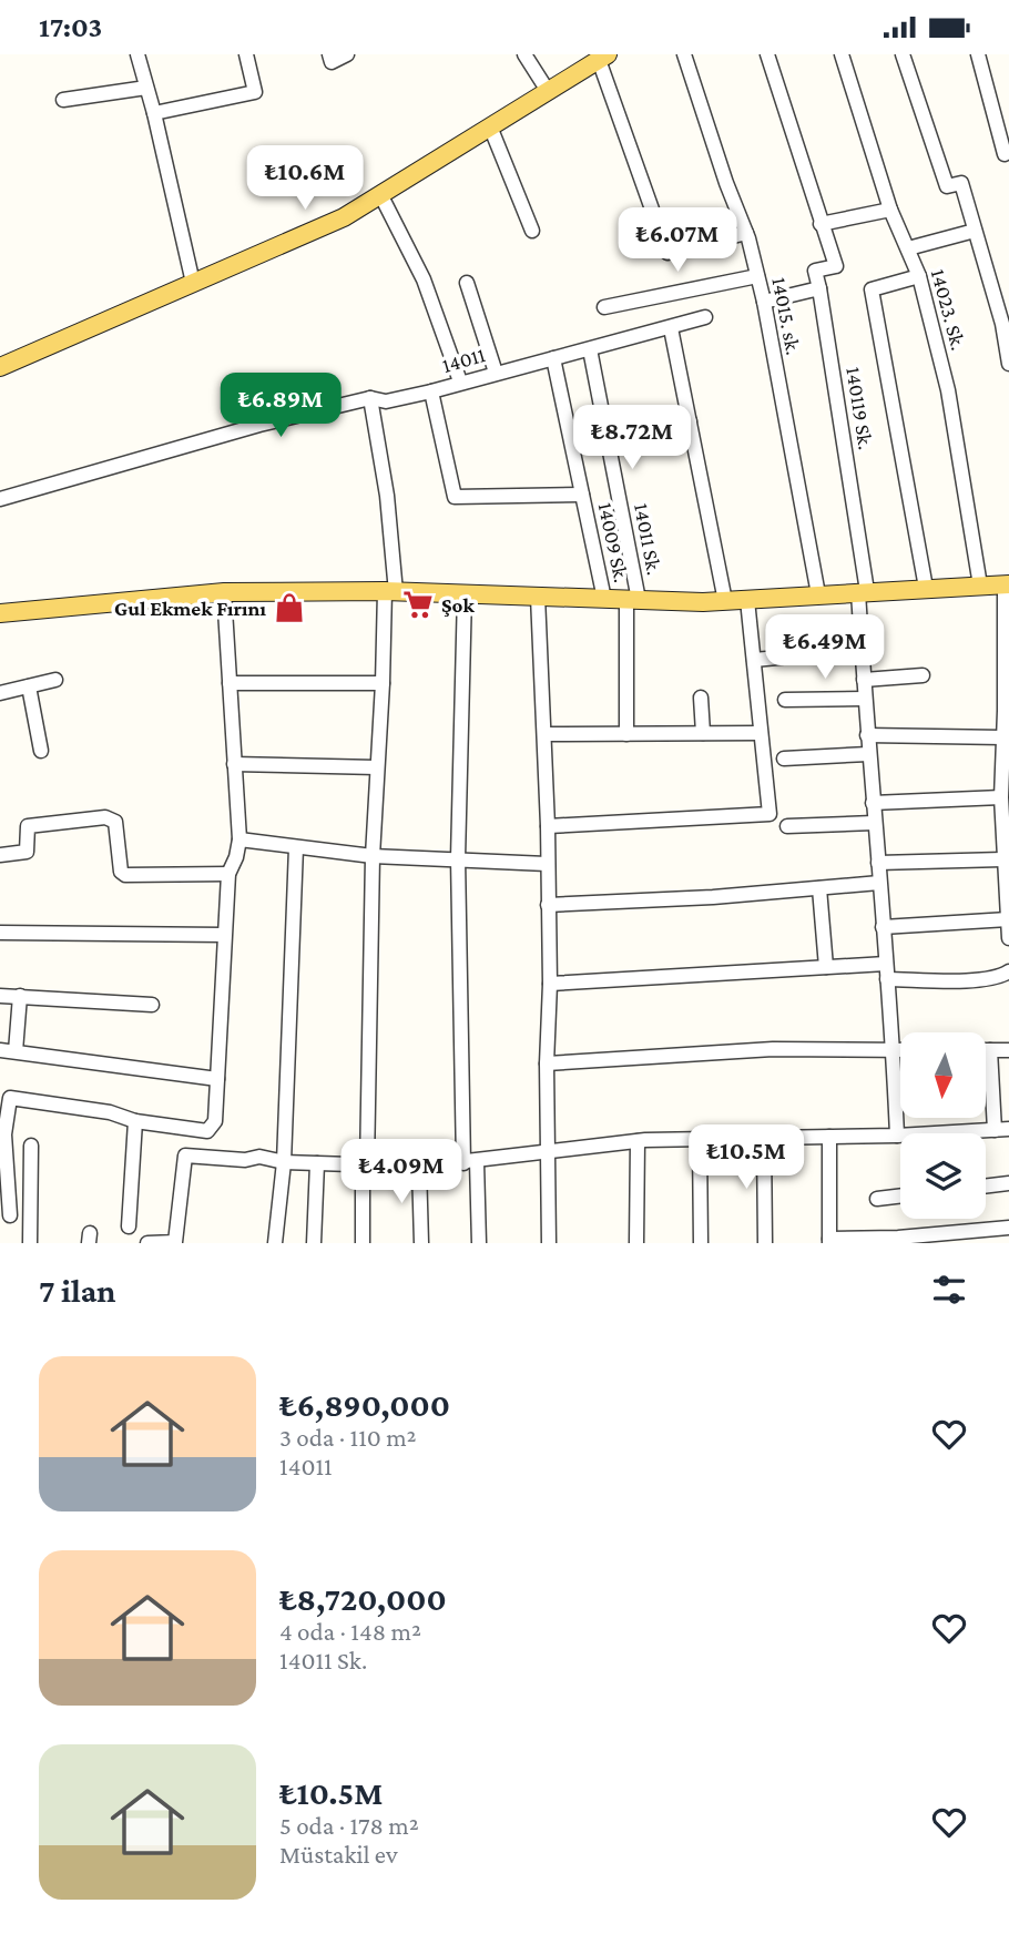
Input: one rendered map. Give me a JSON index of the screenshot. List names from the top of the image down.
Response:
{
  "streets": {
    "street": [
      "14023. Sk.",
      "14015. sk.",
      "14011",
      "140119 Sk.",
      "14011 Sk.",
      "14009 Sk."
    ]
  },
  "crossings": [
    ["14011", "14011 Sk."],
    ["14011", "14009 Sk."]
  ],
  "places": {
    "supermarket": ["Şok"],
    "shop": ["Gul Ekmek Fırını"]
  },
  "north": "bottom",
  "page": {
    "status": "17:03",
    "price": [
      "₺10.6M",
      "₺6.07M",
      "₺6.89M",
      "₺8.72M",
      "₺6.49M",
      "₺10.5M",
      "₺4.09M"
    ],
    "heading": "7 ilan",
    "list": [
      {
        "name": "₺6,890,000",
        "note": "3 oda · 110 m² · 14011"
      },
      {
        "name": "₺8,720,000",
        "note": "4 oda · 148 m² · 14011 Sk."
      },
      {
        "name": "₺10.5M",
        "note": "5 oda · 178 m² · Müstakil ev"
      }
    ]
  }
}
